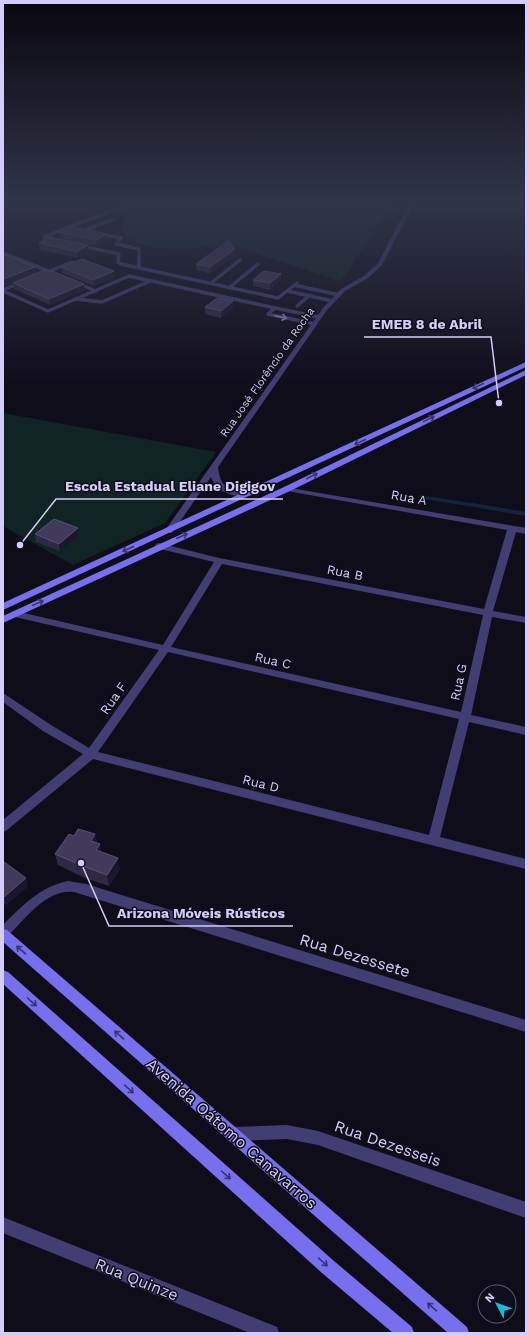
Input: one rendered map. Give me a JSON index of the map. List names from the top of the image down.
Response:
{
  "streets": {
    "main road": ["Avenida Oátomo Canavarros"],
    "street": [
      "Rua José Florêncio da Rocha",
      "Rua A",
      "Rua B",
      "Rua C",
      "Rua G",
      "Rua F",
      "Rua D",
      "Rua Dezessete",
      "Rua Dezesseis",
      "Rua Quinze"
    ]
  },
  "crossings": [
    ["Rua A", "Rua G"],
    ["Rua B", "Rua G"],
    ["Rua B", "Rua F"],
    ["Rua C", "Rua G"],
    ["Rua C", "Rua F"],
    ["Rua G", "Rua D"],
    ["Rua F", "Rua D"],
    ["Rua Dezessete", "Avenida Oátomo Canavarros"],
    ["Avenida Oátomo Canavarros", "Rua Dezesseis"]
  ],
  "places": ["EMEB 8 de Abril", "Escola Estadual Eliane Digigov", "Arizona Móveis Rústicos"],
  "north": "top left"
}
